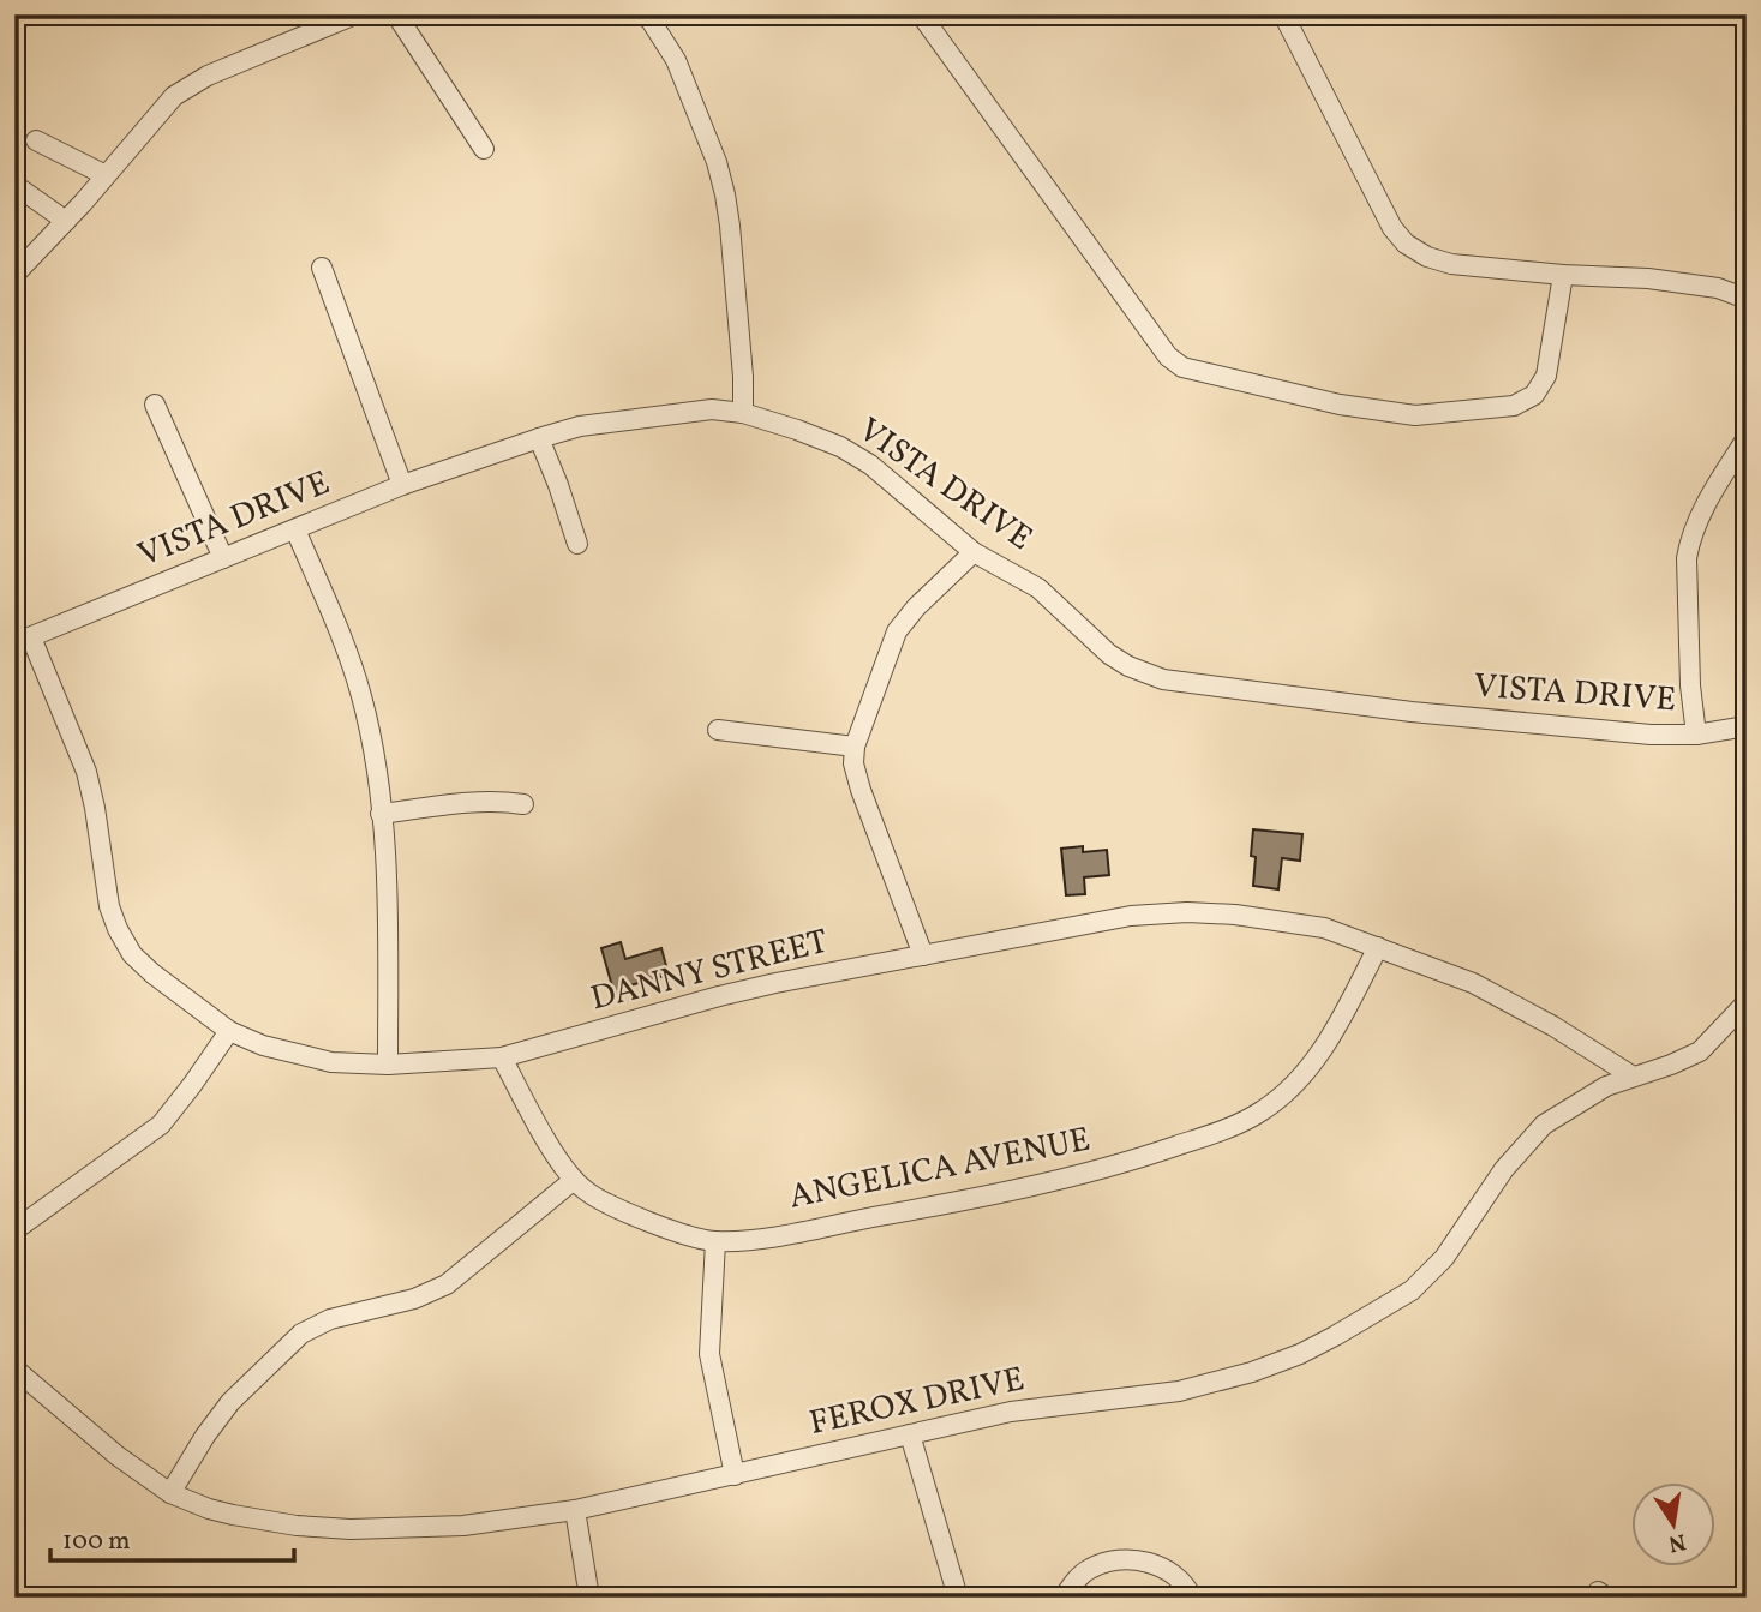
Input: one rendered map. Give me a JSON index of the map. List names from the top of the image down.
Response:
{
  "streets": {
    "street": [
      "VISTA DRIVE",
      "DANNY STREET",
      "ANGELICA AVENUE",
      "FEROX DRIVE"
    ]
  },
  "crossings": [
    ["VISTA DRIVE", "DANNY STREET"],
    ["DANNY STREET", "ANGELICA AVENUE"],
    ["DANNY STREET", "FEROX DRIVE"]
  ],
  "scale_bar": "100 m",
  "north": "bottom"
}
